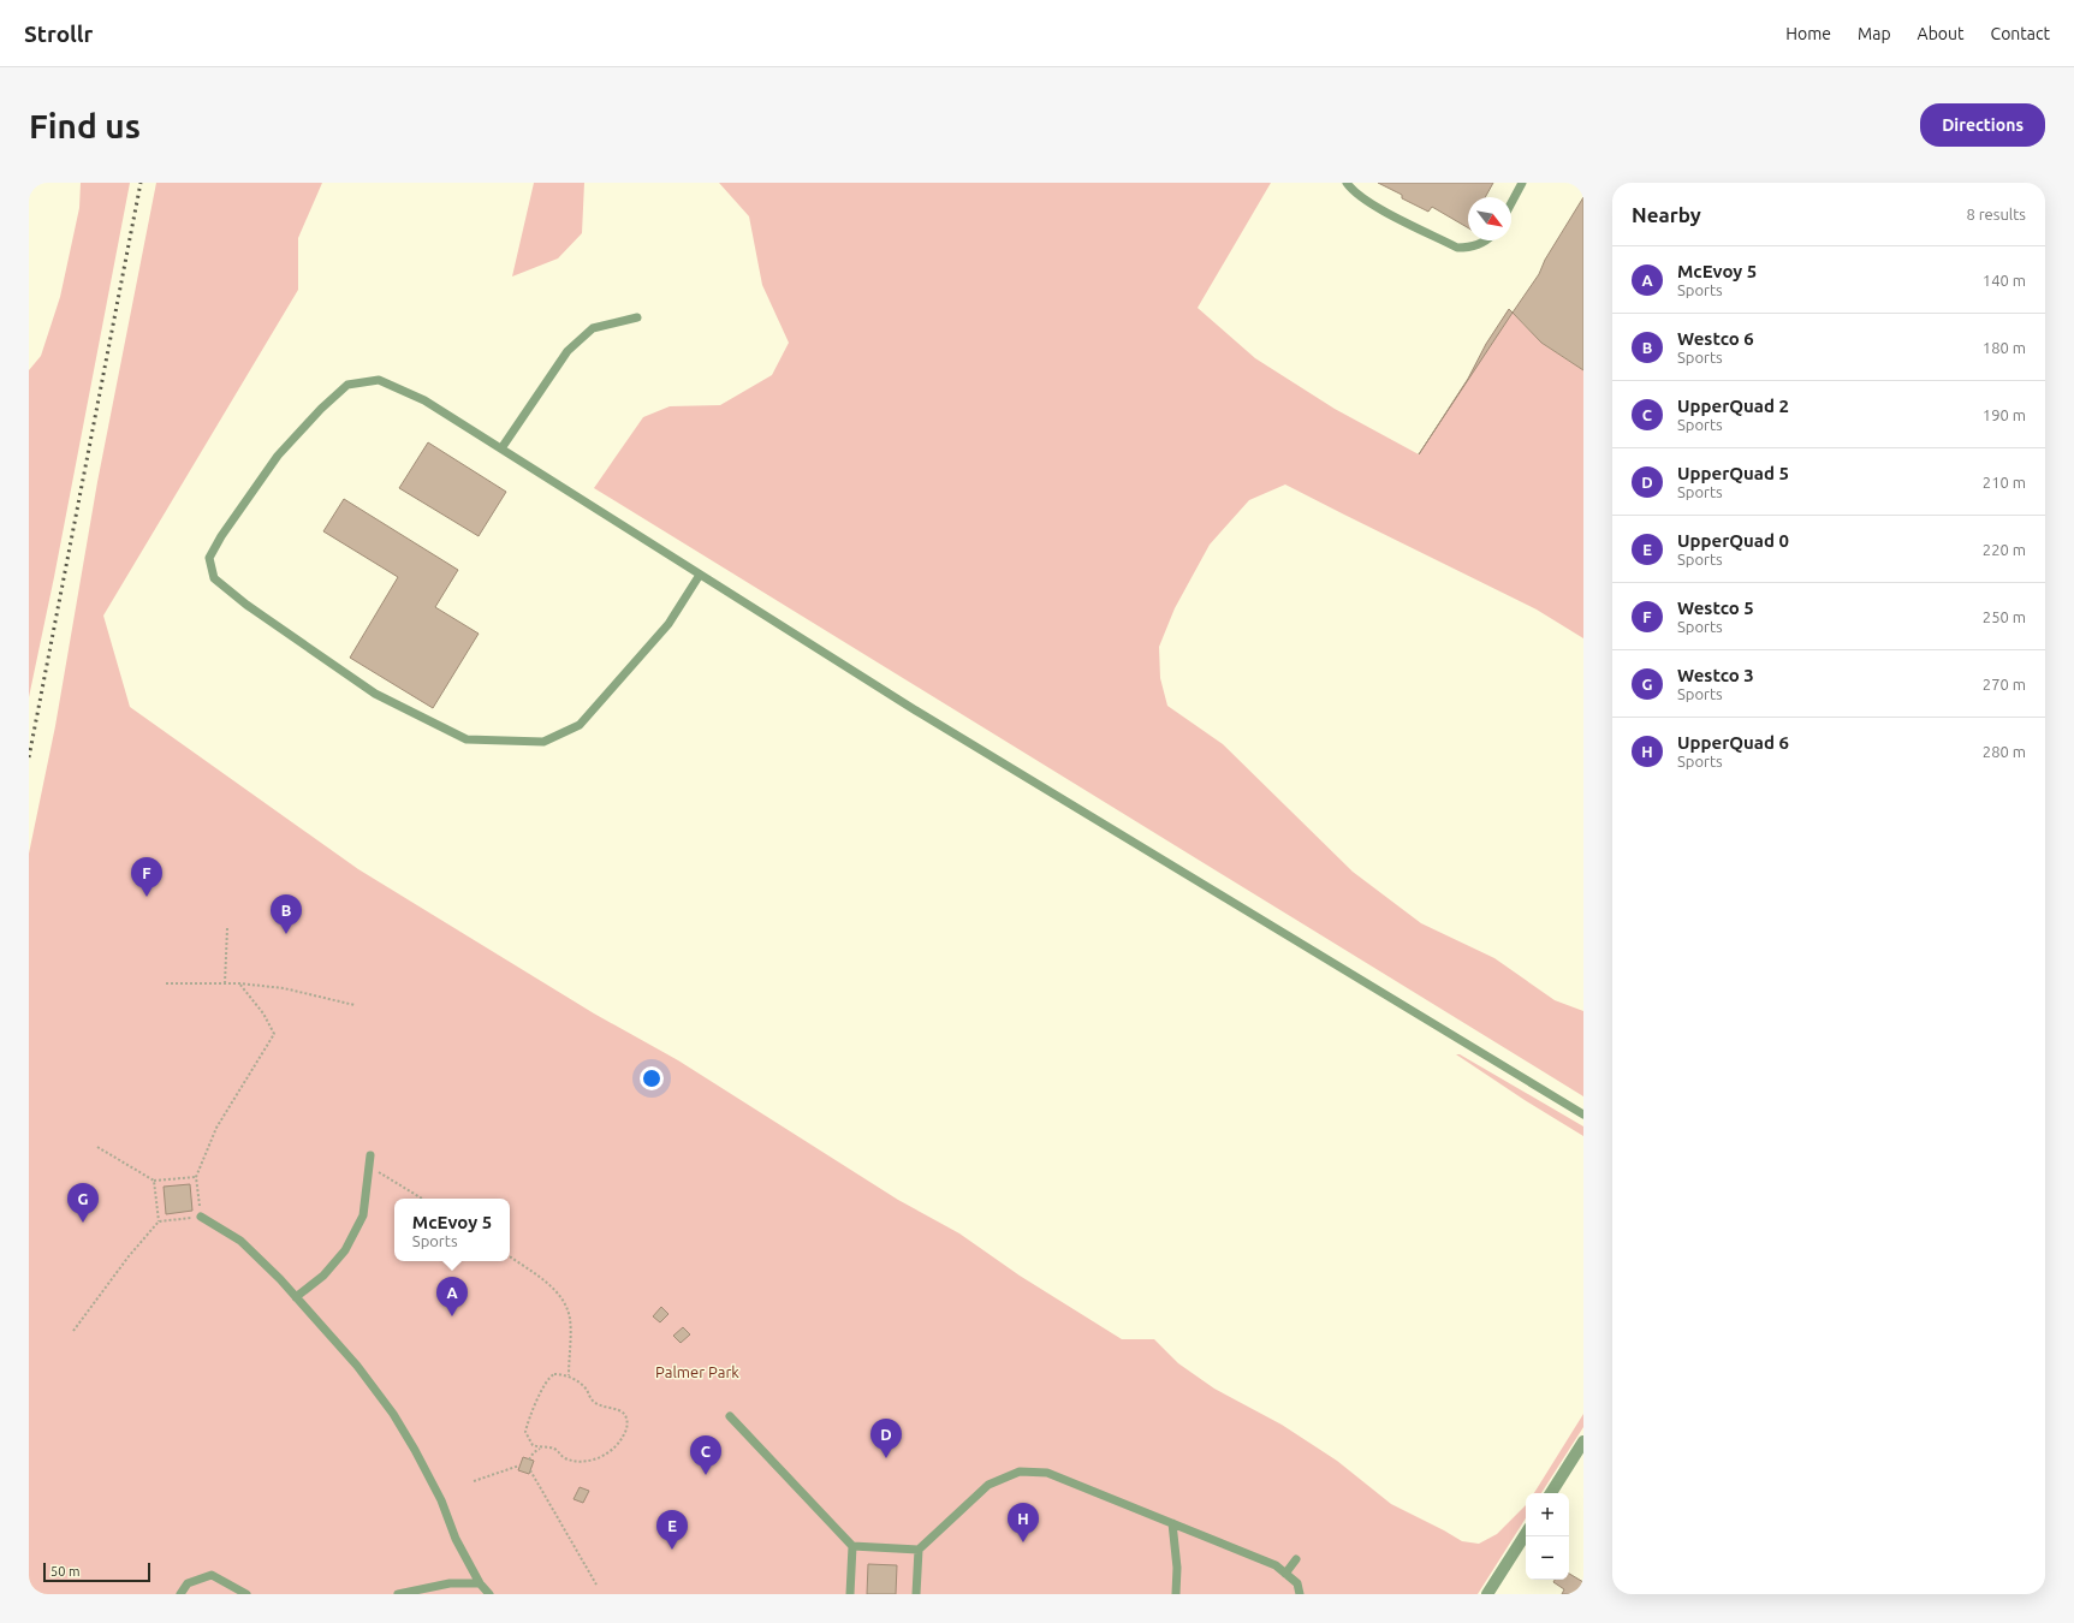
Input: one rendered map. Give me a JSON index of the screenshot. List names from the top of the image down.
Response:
{
  "parks": ["Palmer Park"],
  "scale_bar": "50 m",
  "north": "bottom right",
  "page": {
    "header": "Strollr",
    "nav": [
      "Home",
      "Map",
      "About",
      "Contact"
    ],
    "buttons": "Directions",
    "title": "Find us",
    "heading": ["Nearby", "8 results"],
    "list": [
      {
        "mark": "A",
        "name": "McEvoy 5",
        "note": "Sports",
        "value": "140 m"
      },
      {
        "mark": "B",
        "name": "Westco 6",
        "note": "Sports",
        "value": "180 m"
      },
      {
        "mark": "C",
        "name": "UpperQuad 2",
        "note": "Sports",
        "value": "190 m"
      },
      {
        "mark": "D",
        "name": "UpperQuad 5",
        "note": "Sports",
        "value": "210 m"
      },
      {
        "mark": "E",
        "name": "UpperQuad 0",
        "note": "Sports",
        "value": "220 m"
      },
      {
        "mark": "F",
        "name": "Westco 5",
        "note": "Sports",
        "value": "250 m"
      },
      {
        "mark": "G",
        "name": "Westco 3",
        "note": "Sports",
        "value": "270 m"
      },
      {
        "mark": "H",
        "name": "UpperQuad 6",
        "note": "Sports",
        "value": "280 m"
      }
    ],
    "pins": [
      "F",
      "B",
      "G",
      "A",
      "D",
      "C",
      "H",
      "E"
    ],
    "popup": ["McEvoy 5", "Sports"],
    "map_buttons": ["+", "−"],
    "scale": "50 m"
  }
}
